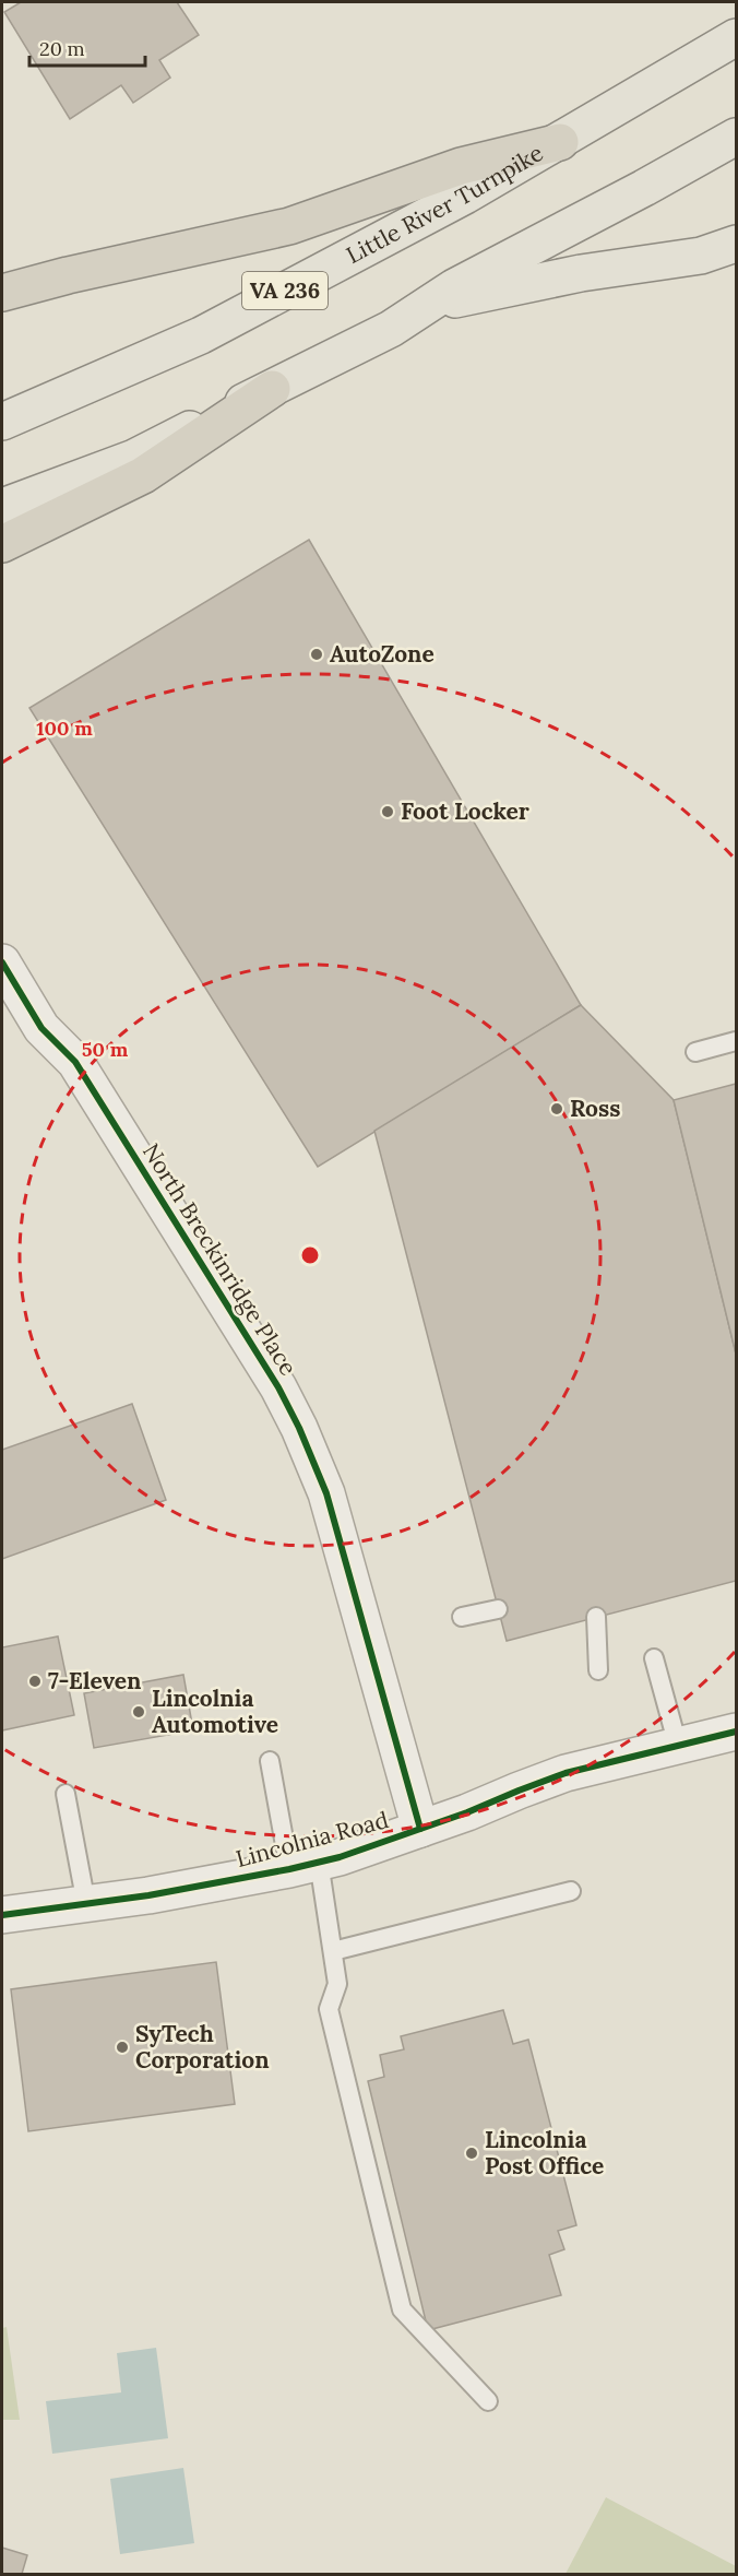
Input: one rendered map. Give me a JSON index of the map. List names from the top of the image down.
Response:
{
  "streets": {
    "main road": ["Little River Turnpike", "VA 236"],
    "street": ["North Breckinridge Place", "Lincolnia Road"]
  },
  "crossings": [
    ["North Breckinridge Place", "Lincolnia Road"]
  ],
  "places": [
    "AutoZone",
    "Foot Locker",
    "Ross",
    "7-Eleven",
    "Lincolnia Automotive",
    "SyTech Corporation",
    "Lincolnia Post Office"
  ],
  "scale_bar": "20 m",
  "rings": ["100 m", "50 m"]
}
